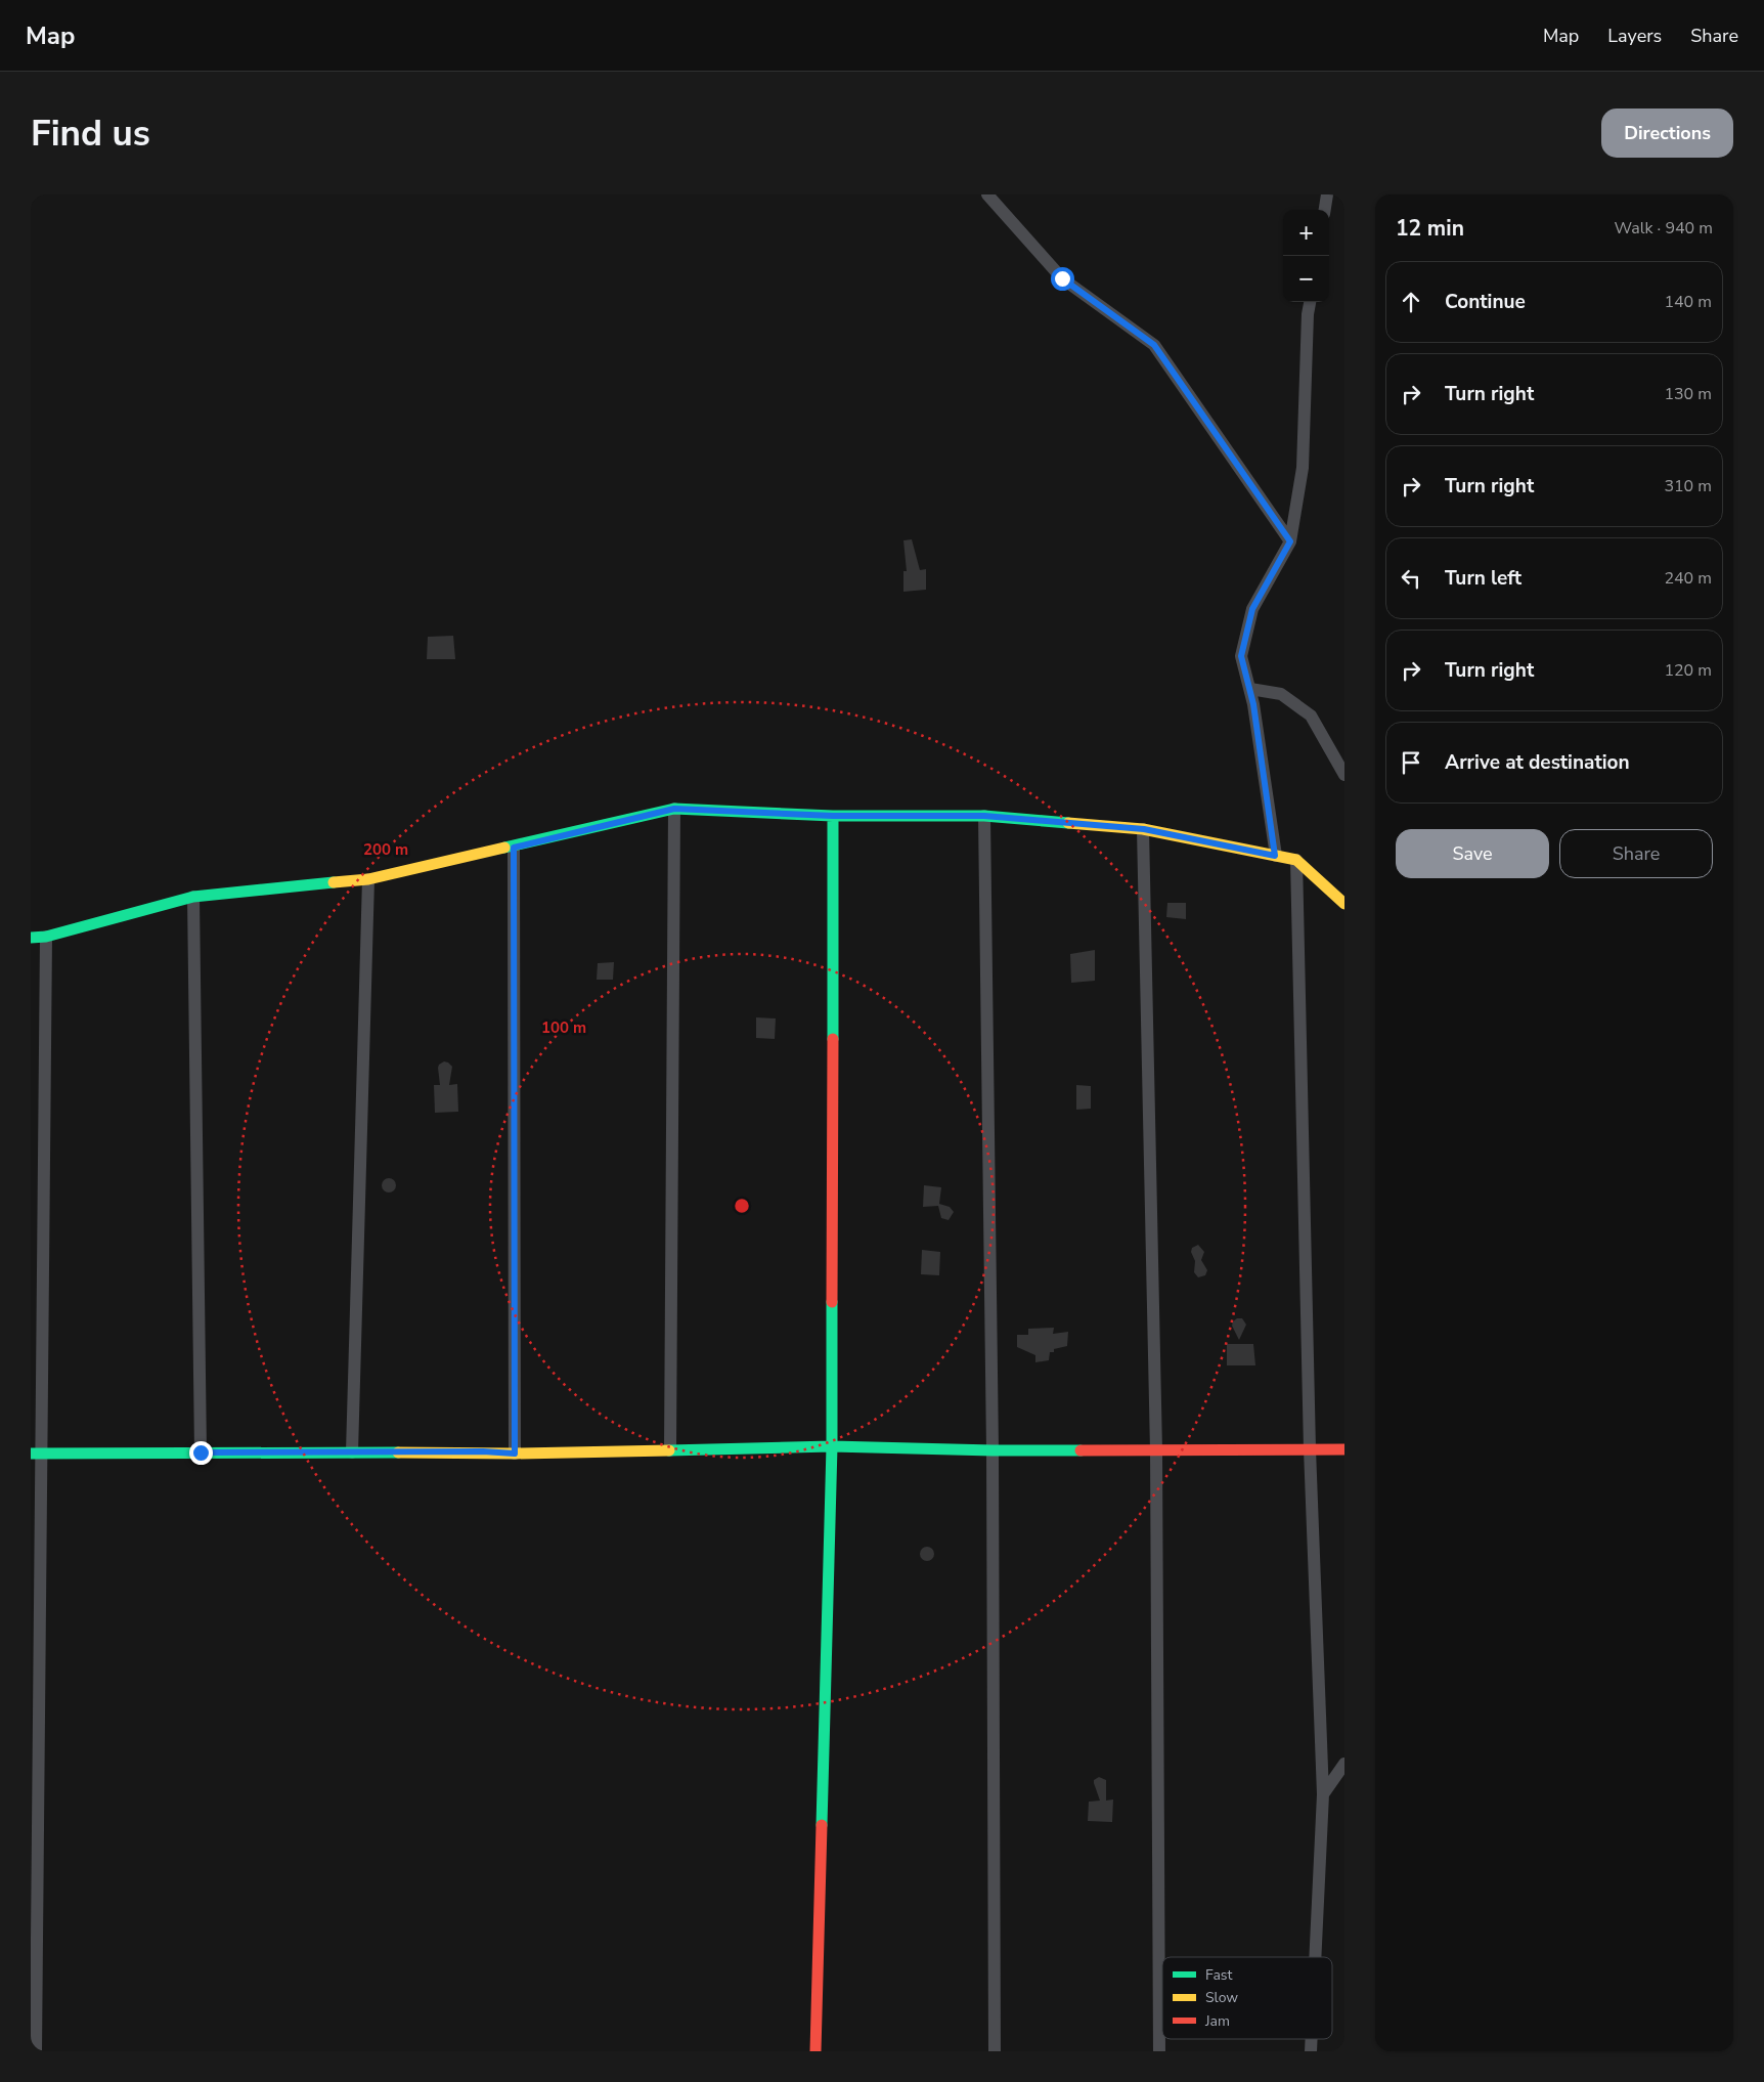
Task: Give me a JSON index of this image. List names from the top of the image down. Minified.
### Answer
{"legend":["Fast","Slow","Jam"],"page":{"header":"Map","nav":["Map","Layers","Share"],"buttons":["Directions",["Save","Share"]],"title":"Find us","heading":["12 min","Walk · 940 m"],"map_buttons":["+","−"],"list":[["Continue","140 m"],["Turn right","130 m"],["Turn right","310 m"],["Turn left","240 m"],["Turn right","120 m"],"Arrive at destination"]},"rings":["200 m","100 m"]}
